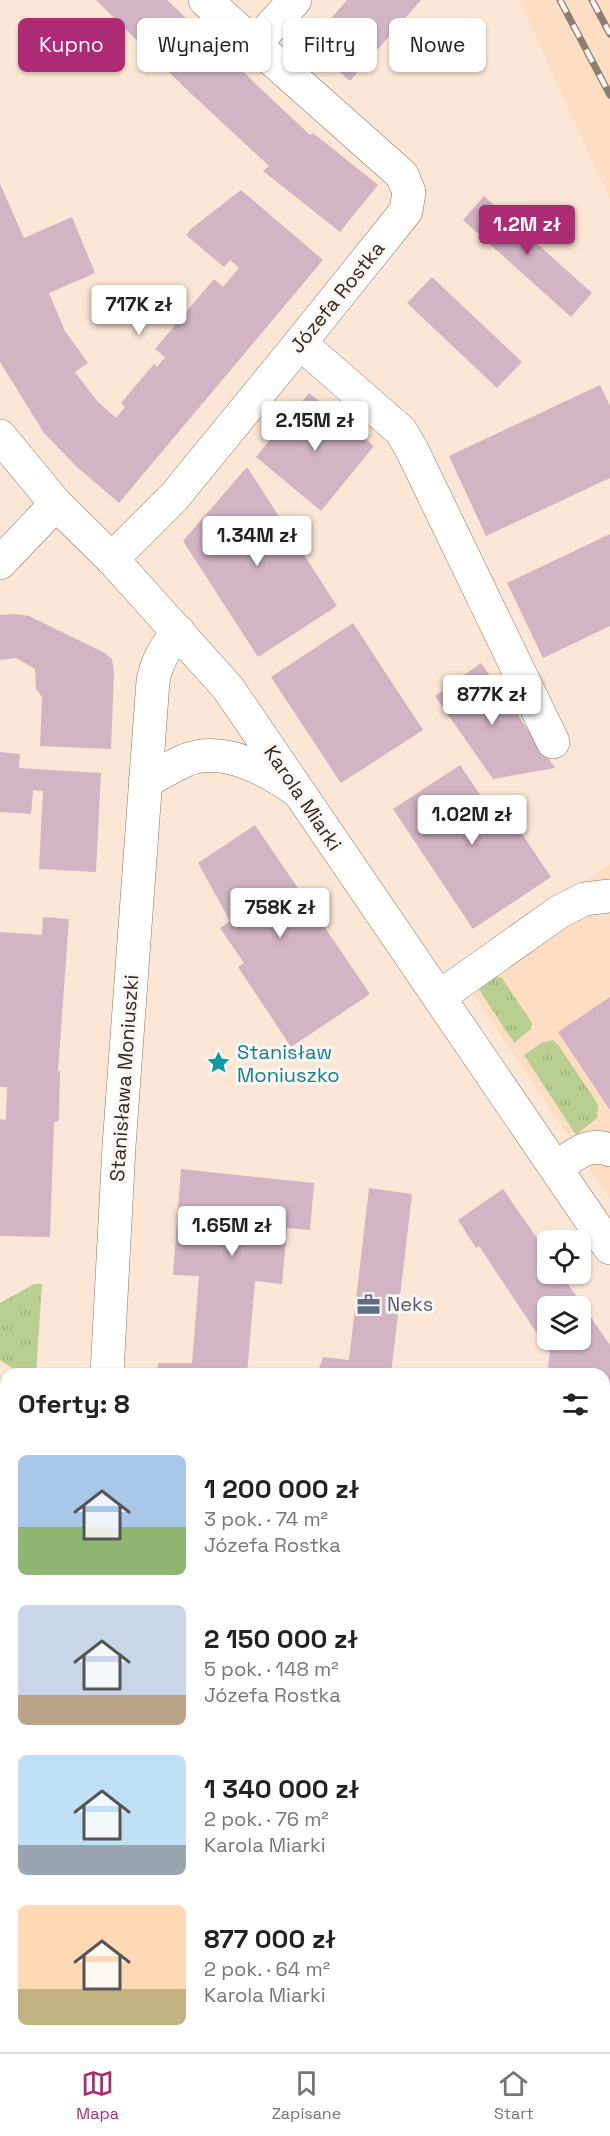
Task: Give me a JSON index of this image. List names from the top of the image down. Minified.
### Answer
{"streets":{"street":["Józefa Rostka","Karola Miarki","Stanisława Moniuszki"]},"crossings":[["Józefa Rostka","Karola Miarki"],["Karola Miarki","Stanisława Moniuszki"]],"places":{"place":["Stanisław Moniuszko"],"office":["Neks"]},"page":{"chip":["Kupno","Wynajem","Filtry","Nowe"],"price":["1.2M zł","717K zł","2.15M zł","1.34M zł","877K zł","1.02M zł","758K zł","1.65M zł"],"heading":"Oferty: 8","list":[{"name":"1 200 000 zł","note":"3 pok. · 74 m² · Józefa Rostka"},{"name":"2 150 000 zł","note":"5 pok. · 148 m² · Józefa Rostka"},{"name":"1 340 000 zł","note":"2 pok. · 76 m² · Karola Miarki"},{"name":"877 000 zł","note":"2 pok. · 64 m² · Karola Miarki"}],"tabs":["Mapa","Zapisane","Start"]}}
